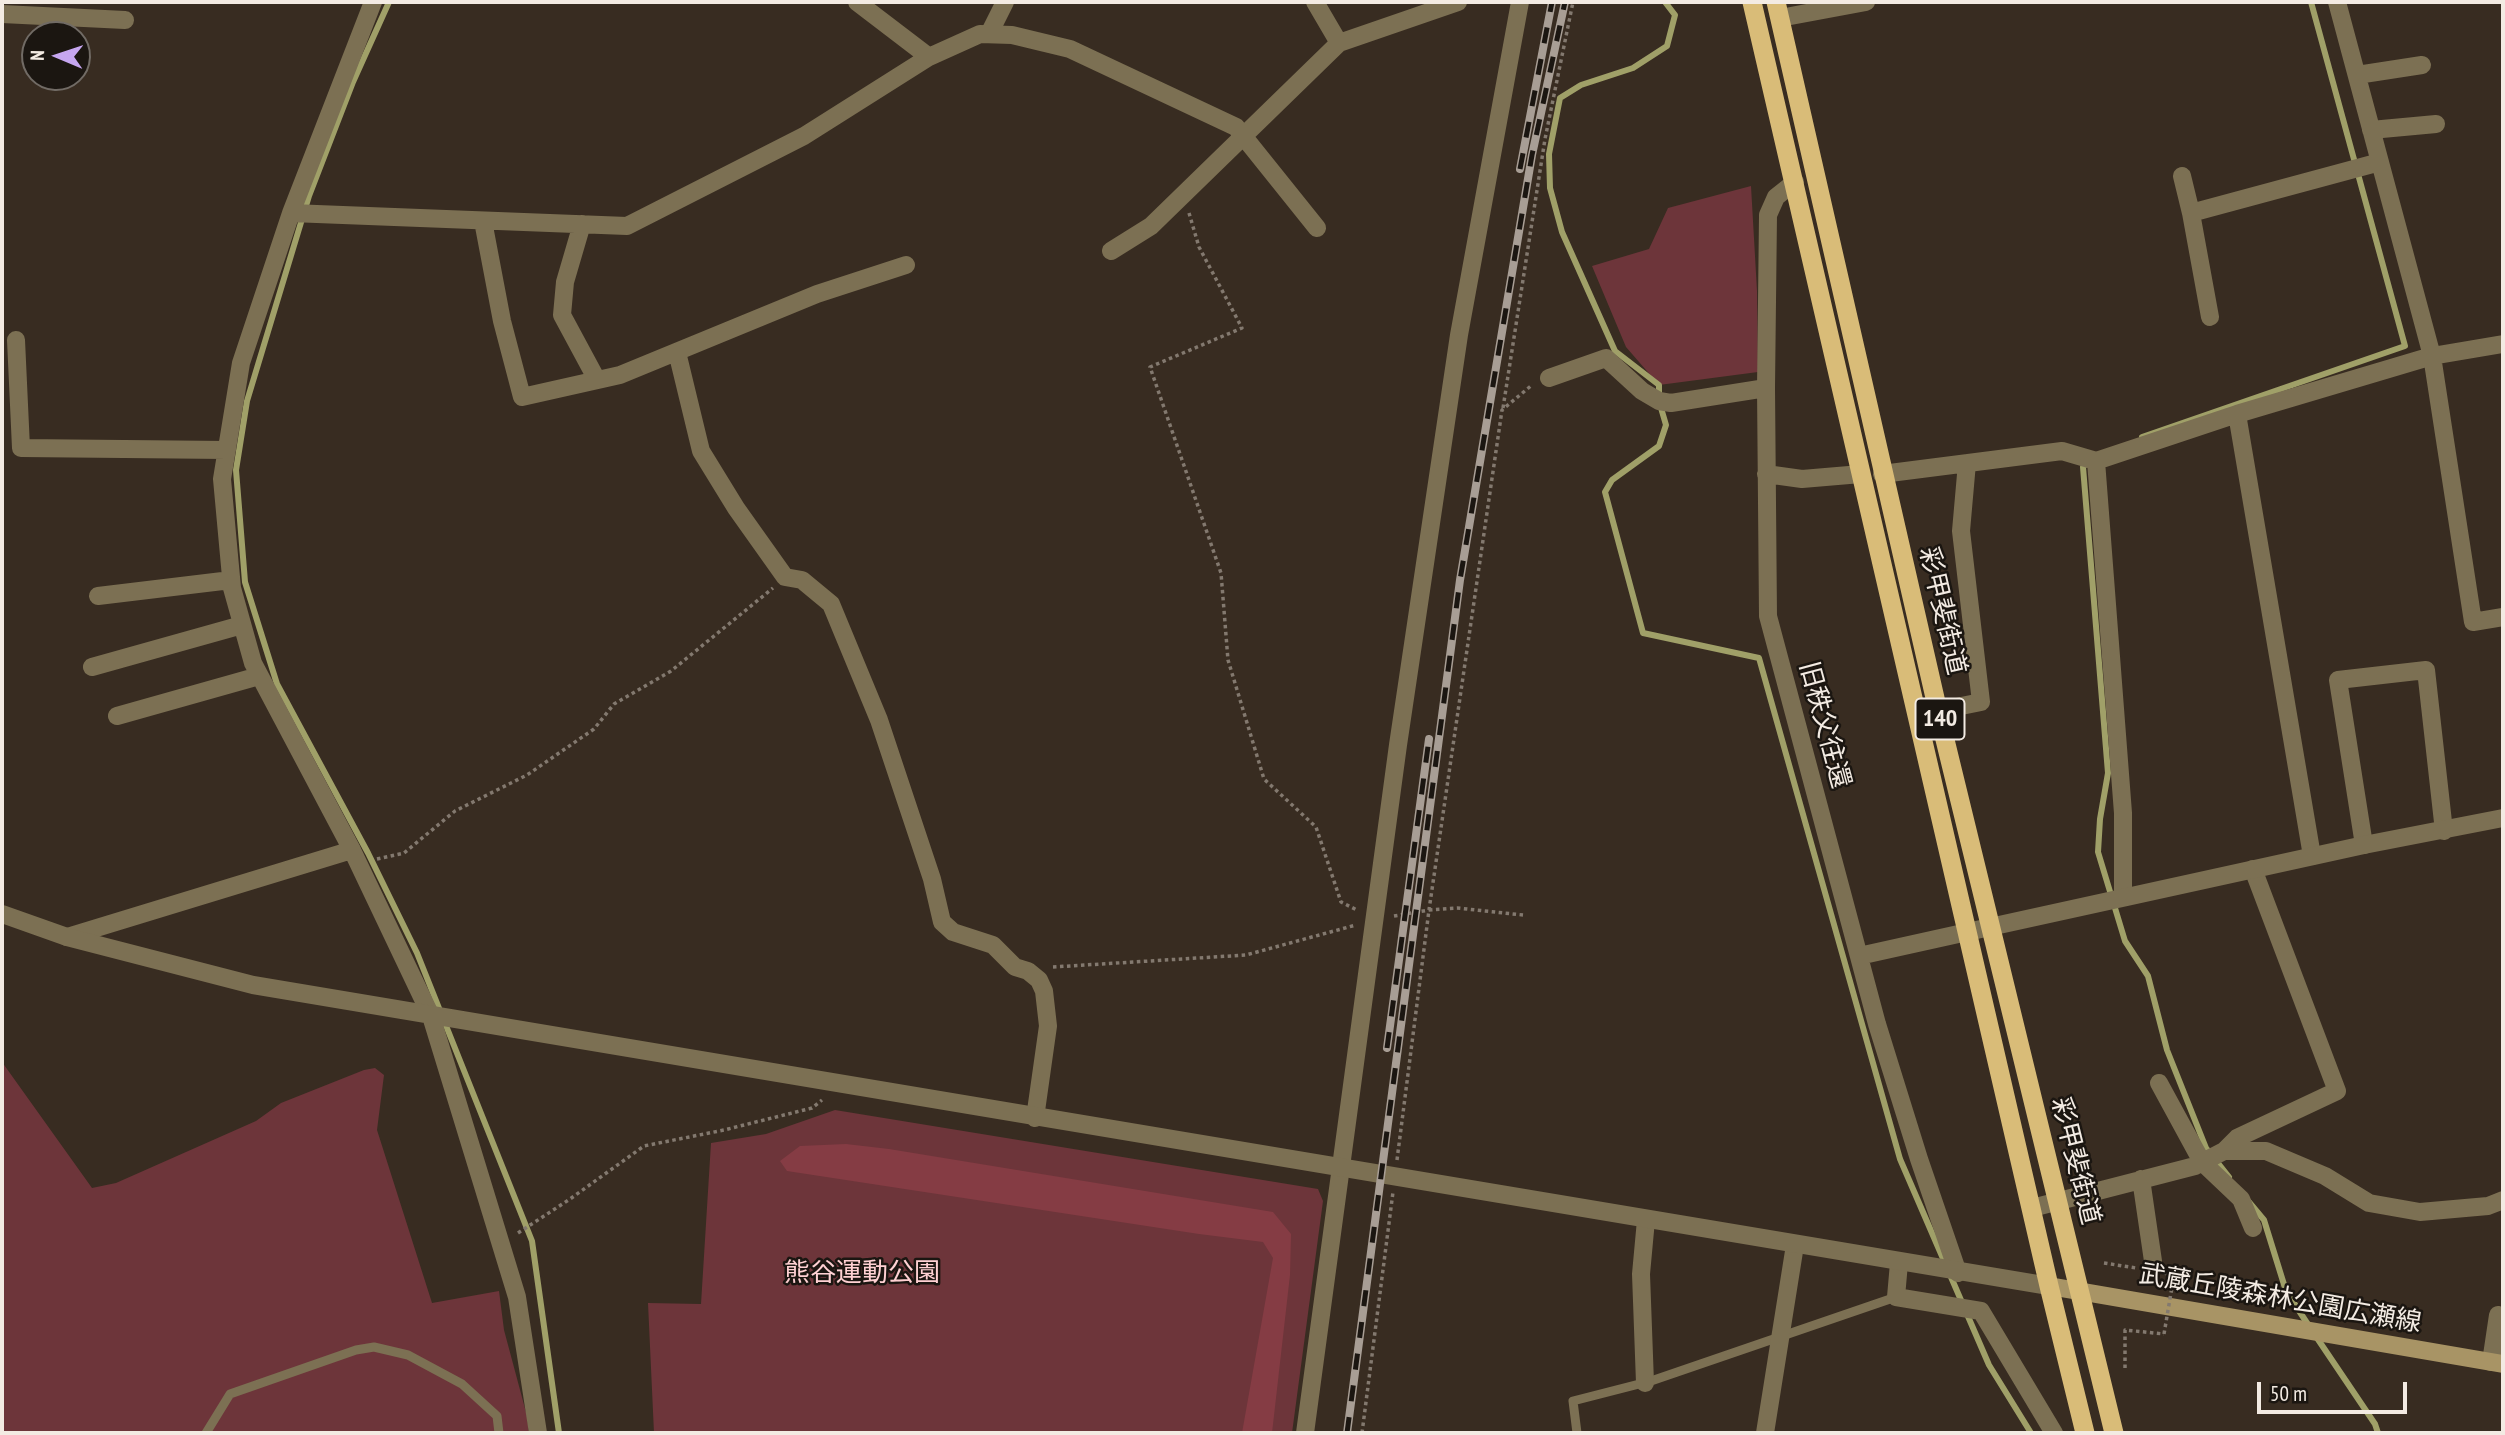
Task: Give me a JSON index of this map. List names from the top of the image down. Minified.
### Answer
{"streets":{"highway":["彩甲斐街道","140"],"main road":["武蔵丘陵森林公園広瀬線"],"street":["旧秩父往還"]},"crossings":[["彩甲斐街道","旧秩父往還"],["彩甲斐街道","武蔵丘陵森林公園広瀬線"]],"parks":["熊谷運動公園"],"scale_bar":"50 m","north":"left"}
